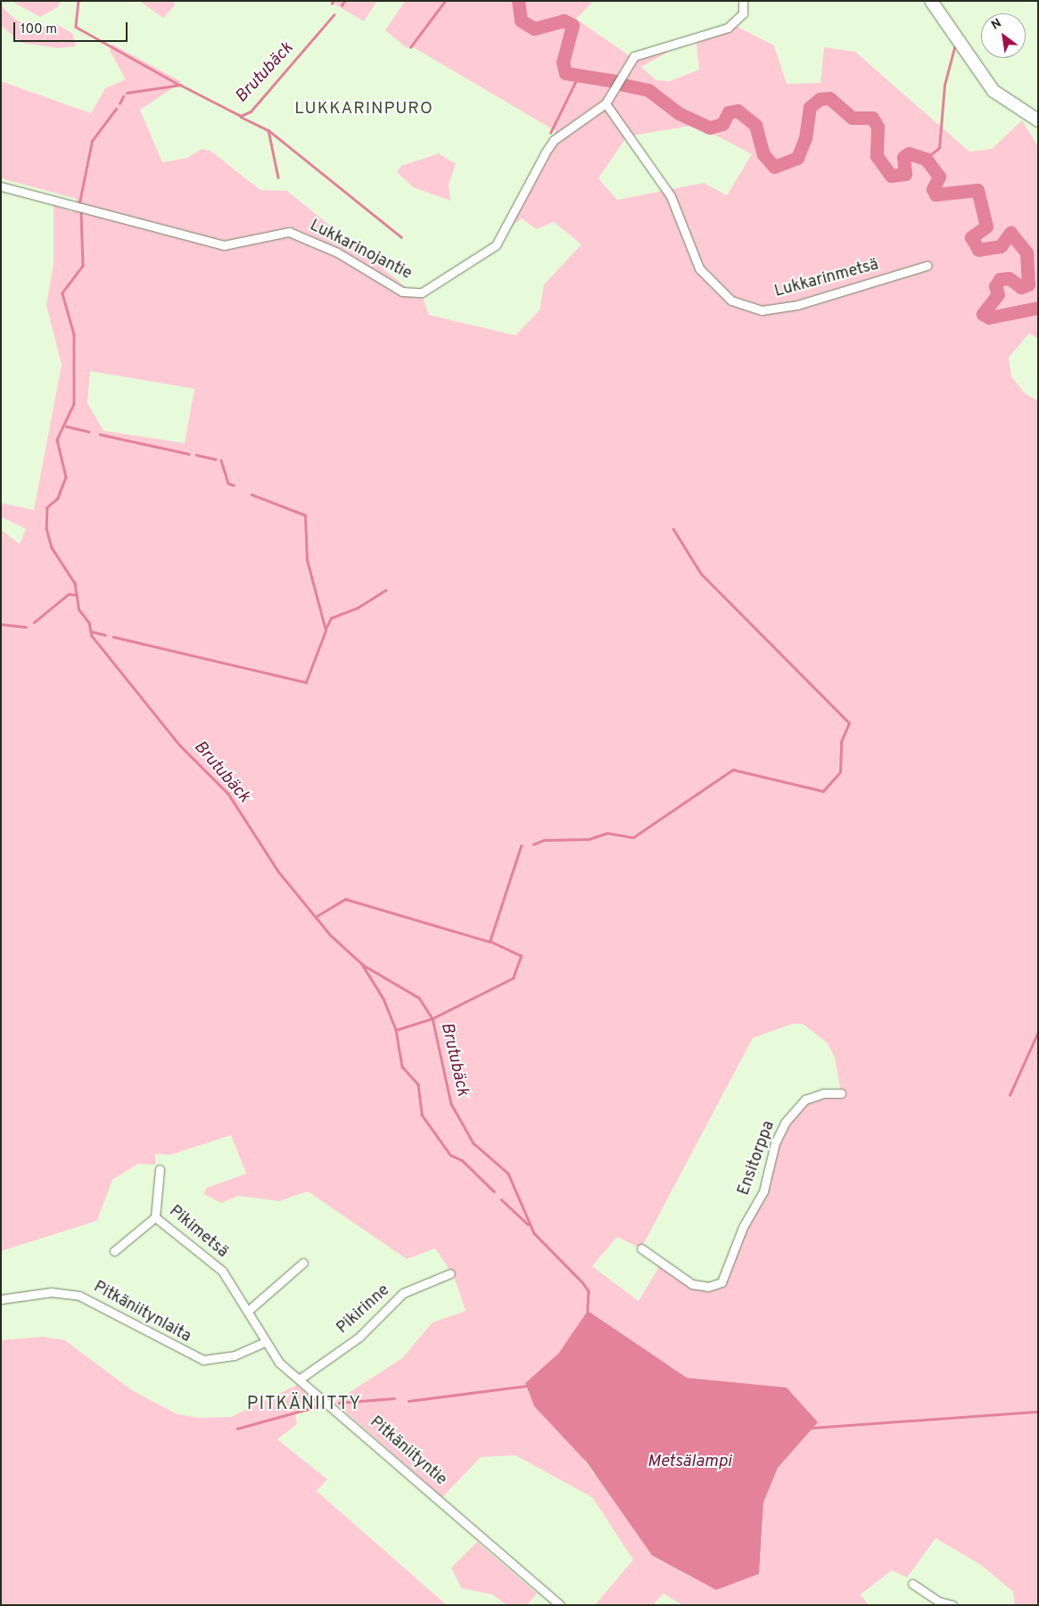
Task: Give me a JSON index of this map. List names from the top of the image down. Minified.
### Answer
{"streets":{"street":["Lukkarinojantie","Lukkarinmetsä","Ensitorppa","Pikimetsä","Pikirinne","Pitkäniitynlaita","Pitkäniityntie"]},"crossings":[["Lukkarinojantie","Lukkarinmetsä"],["Pikimetsä","Pitkäniityntie"],["Pikirinne","Pitkäniityntie"],["Pitkäniitynlaita","Pitkäniityntie"]],"districts":["LUKKARINPURO","PITKÄNIITTY"],"water":["Brutubäck","Metsälampi"],"scale_bar":"100 m","north":"top left"}
